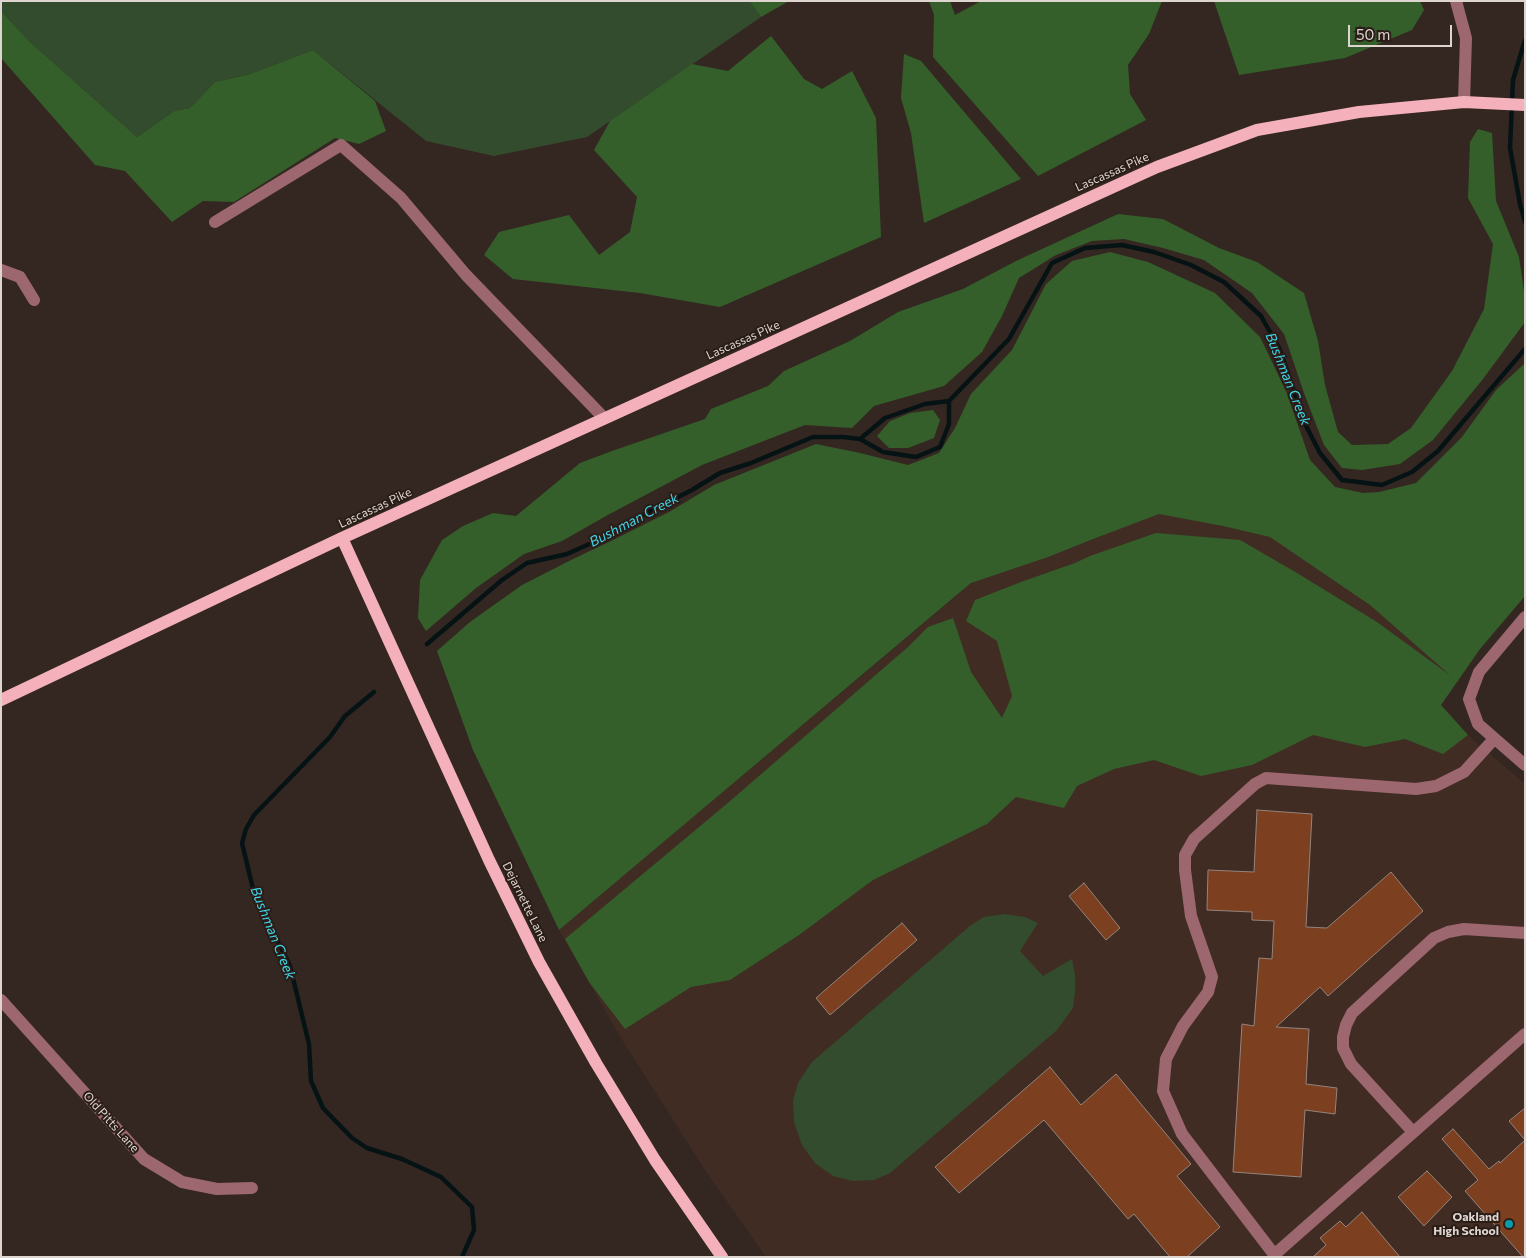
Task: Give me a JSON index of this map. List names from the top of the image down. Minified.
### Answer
{"streets":{"main road":["Lascassas Pike","Dejarnette Lane"],"street":["Old Pitts Lane"]},"crossings":[["Lascassas Pike","Dejarnette Lane"]],"water":["Bushman Creek"],"places":["Oakland High School"],"scale_bar":"50 m"}
